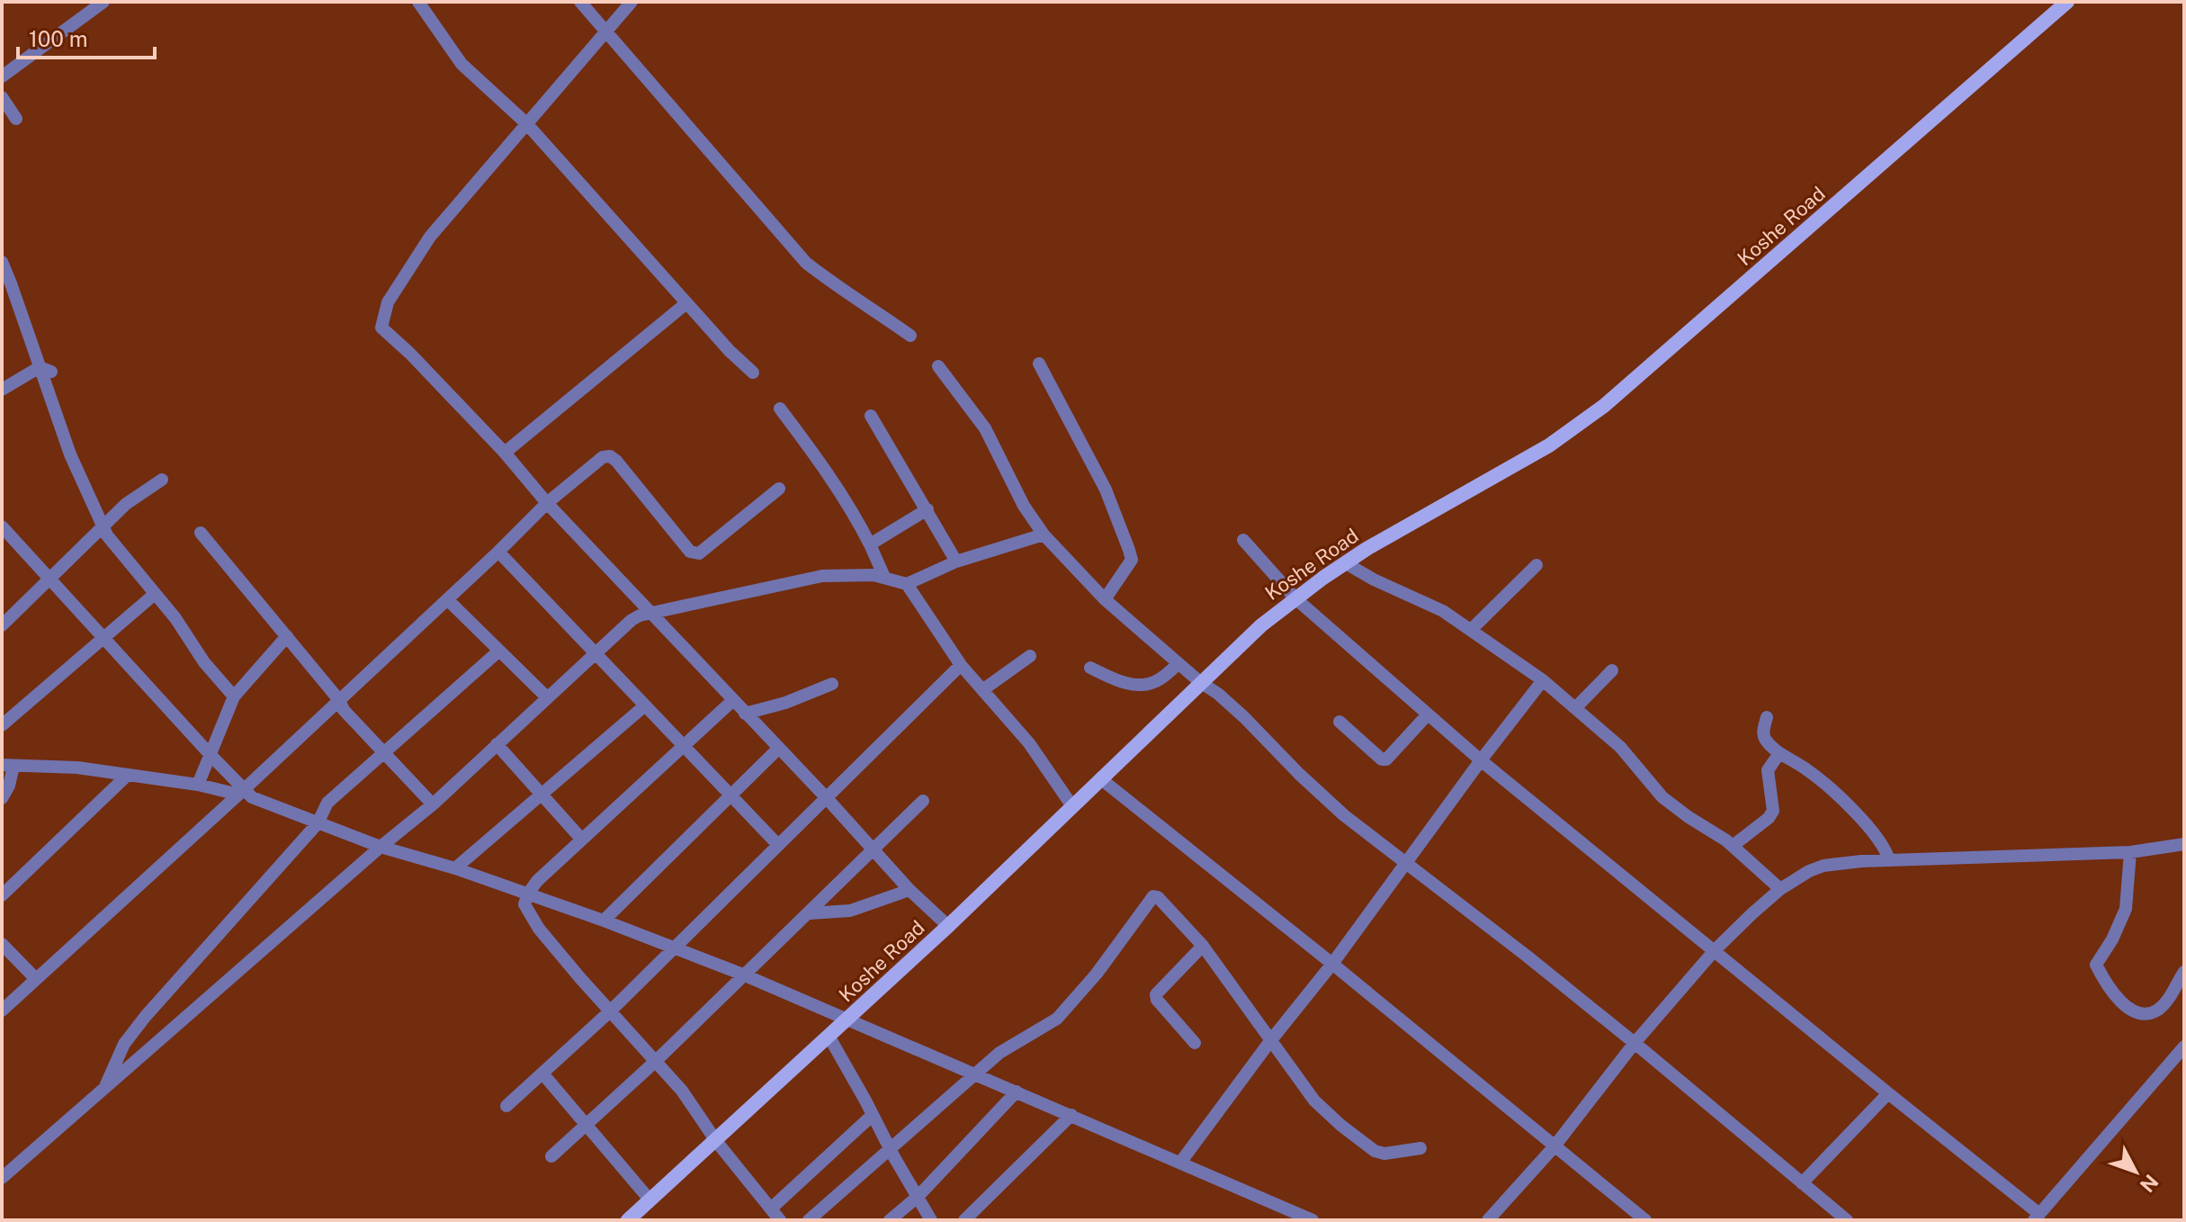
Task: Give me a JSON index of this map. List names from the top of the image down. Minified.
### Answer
{"streets":{"main road":["Koshe Road"]},"scale_bar":"100 m","north":"bottom right"}
